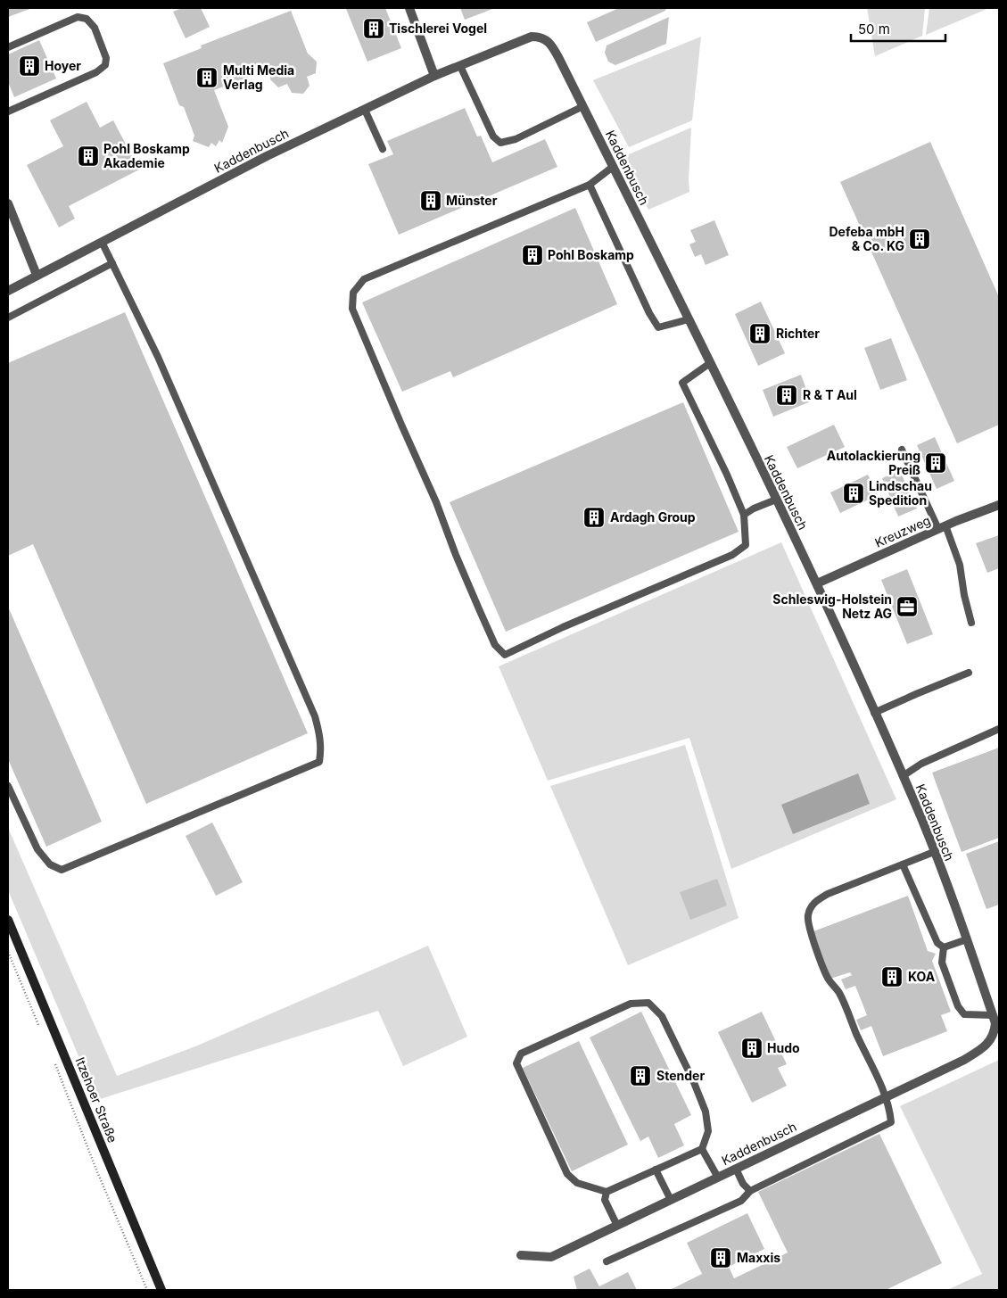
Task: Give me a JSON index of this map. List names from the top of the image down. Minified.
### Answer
{"streets":{"main road":["Itzehoer Straße"],"street":["Kaddenbusch","Kreuzweg"]},"crossings":[["Kaddenbusch","Kreuzweg"]],"places":{"building":["Tischlerei Vogel","Hoyer","Multi Media Verlag","Pohl Boskamp Akademie","Münster","Defeba mbH & Co. KG","Pohl Boskamp","Richter","R & T Aul","Autolackierung Preiß","Lindschau Spedition","Ardagh Group","KOA","Hudo","Stender","Maxxis"],"office":["Schleswig-Holstein Netz AG"]},"scale_bar":"50 m"}
